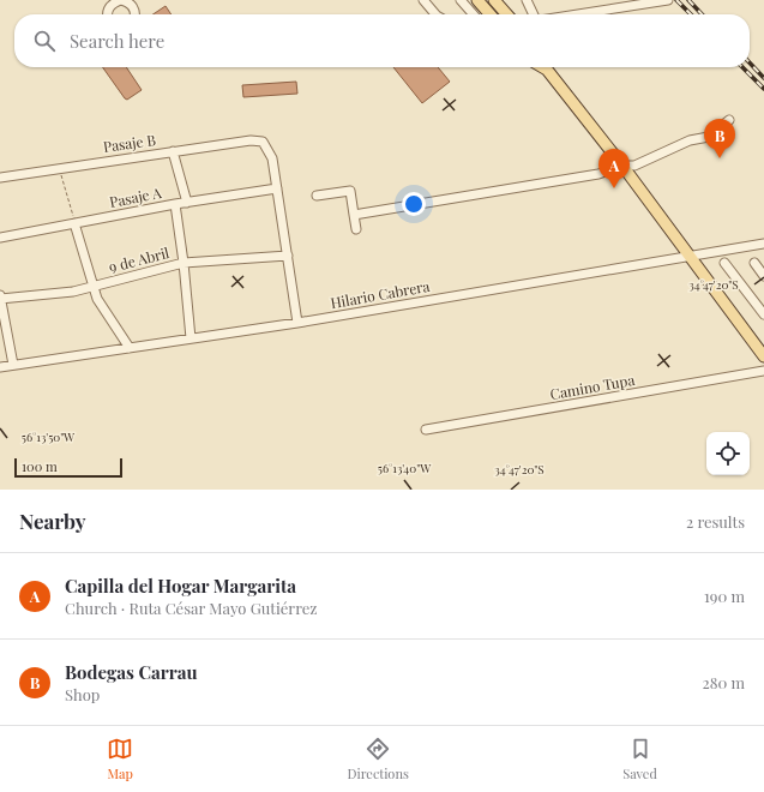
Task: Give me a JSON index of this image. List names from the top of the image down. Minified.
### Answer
{"streets":{"street":["Pasaje B","Pasaje A","9 de Abril","Hilario Cabrera","Camino Tupa"]},"crossings":[["Pasaje B","Pasaje A"]],"scale_bar":"100 m","page":{"search":"Search here","pins":["B","A"],"scale":"100 m","heading":["Nearby","2 results"],"list":[{"mark":"A","name":"Capilla del Hogar Margarita","note":"Church · Ruta César Mayo Gutiérrez","value":"190 m"},{"mark":"B","name":"Bodegas Carrau","note":"Shop","value":"280 m"}],"nav":["Map","Directions","Saved"]},"coordinates":["34°47'20\"S","56°13'50\"W","56°13'40\"W"]}
